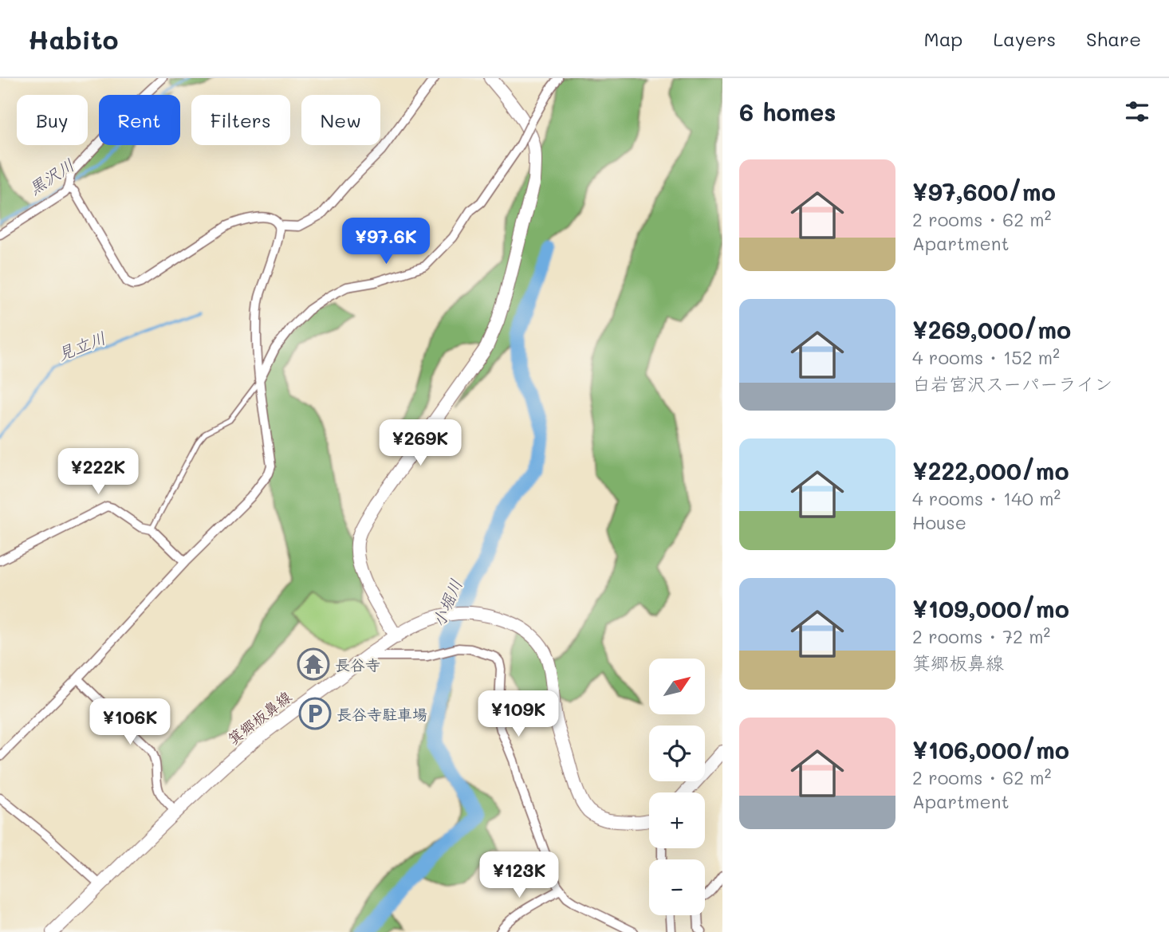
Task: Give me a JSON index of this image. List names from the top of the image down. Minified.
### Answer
{"streets":{"main road":["箕郷板鼻線"]},"water":["黒沢川","見立川","小堀川"],"places":{"temple":["長谷寺"],"parking":["長谷寺駐車場"]},"north":"top right","page":{"header":"Habito","nav":["Map","Layers","Share"],"heading":"6 homes","chip":["Buy","Rent","Filters","New"],"list":[{"name":"¥97,600/mo","note":"2 rooms · 62 m² · Apartment"},{"name":"¥269,000/mo","note":"4 rooms · 152 m² · 白岩宮沢スーパーライン"},{"name":"¥222,000/mo","note":"4 rooms · 140 m² · House"},{"name":"¥109,000/mo","note":"2 rooms · 72 m² · 箕郷板鼻線"},{"name":"¥106,000/mo","note":"2 rooms · 62 m² · Apartment"}],"price":["¥97.6K","¥269K","¥222K","¥109K","¥106K","¥123K"],"map_buttons":["+","−"]}}
